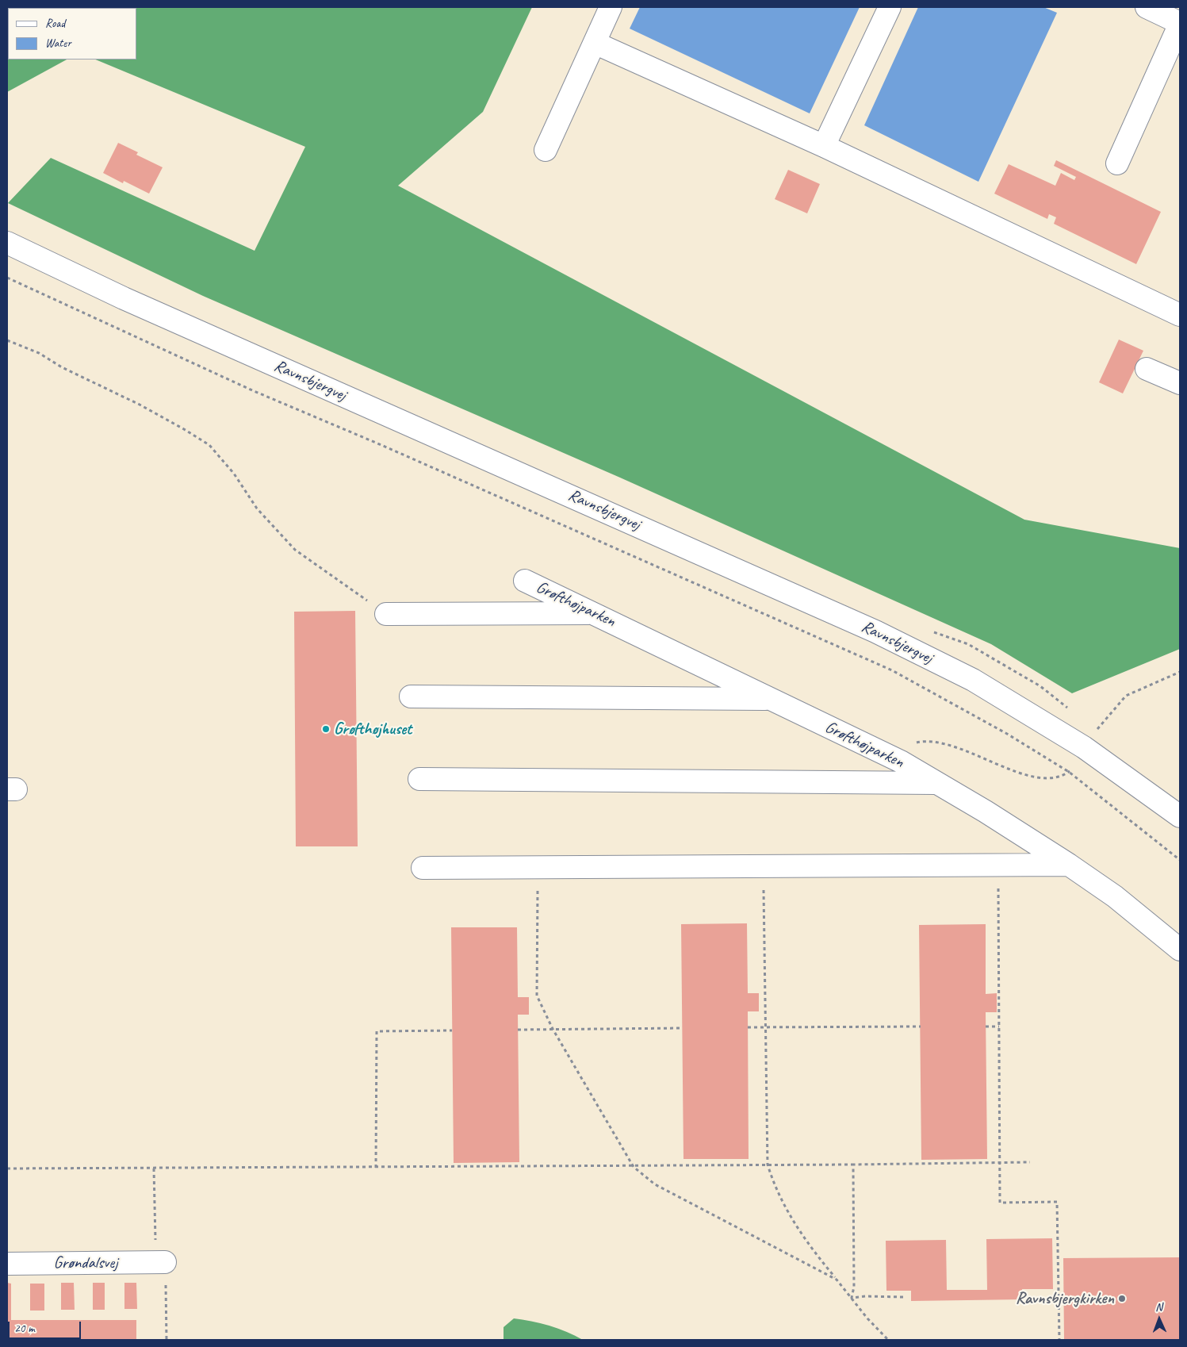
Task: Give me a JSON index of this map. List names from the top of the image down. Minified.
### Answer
{"streets":{"street":["Ravnsbjergvej","Grøfthøjparken","Grøndalsvej"]},"places":["Grøfthøjhuset","Ravnsbjergkirken"],"legend":["Road","Water"],"scale_bar":"20 m","north":"top"}
